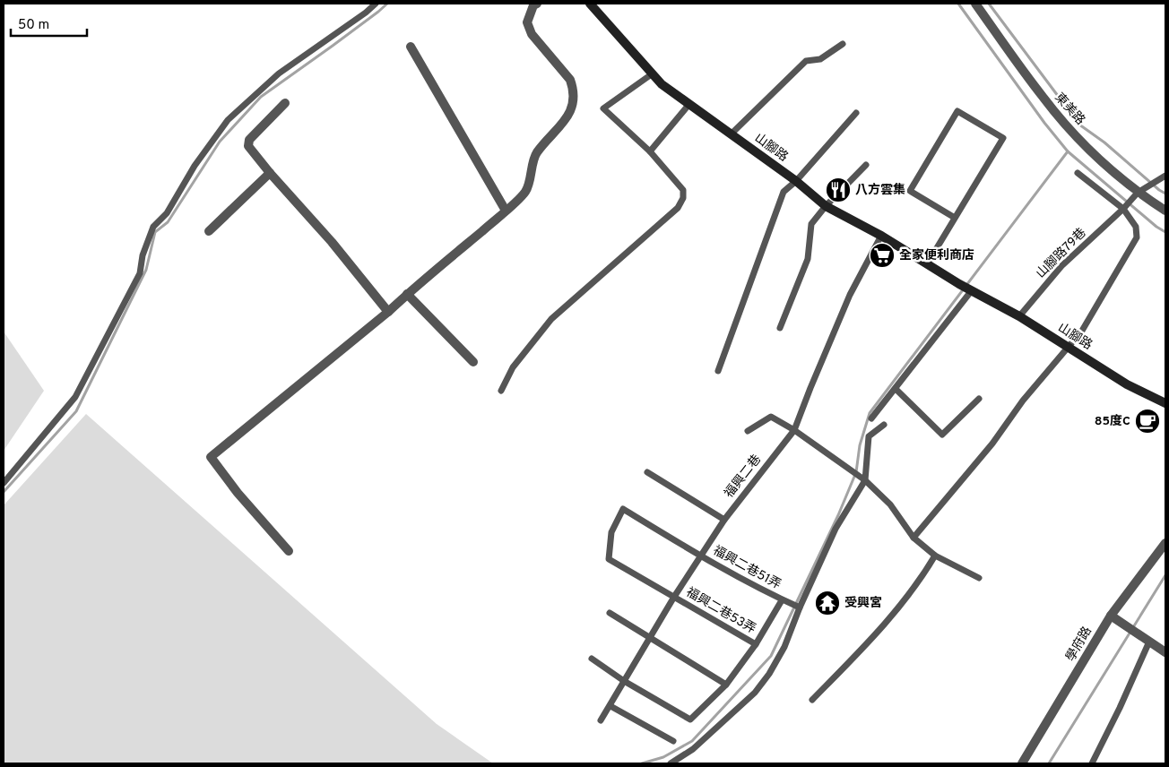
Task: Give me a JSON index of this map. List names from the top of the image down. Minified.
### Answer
{"streets":{"main road":["山腳路"],"street":["東美路","學府路"],"lane":["山腳路79巷","福興二巷","福興二巷51弄","福興二巷53弄"]},"crossings":[["東美路","山腳路79巷"],["山腳路","山腳路79巷"],["山腳路","福興二巷"],["福興二巷","福興二巷51弄"],["福興二巷","福興二巷53弄"],["福興二巷51弄","福興二巷53弄"]],"places":{"restaurant":["八方雲集"],"supermarket":["全家便利商店"],"cafe":["85度C"],"temple":["受興宮"]},"scale_bar":"50 m"}
